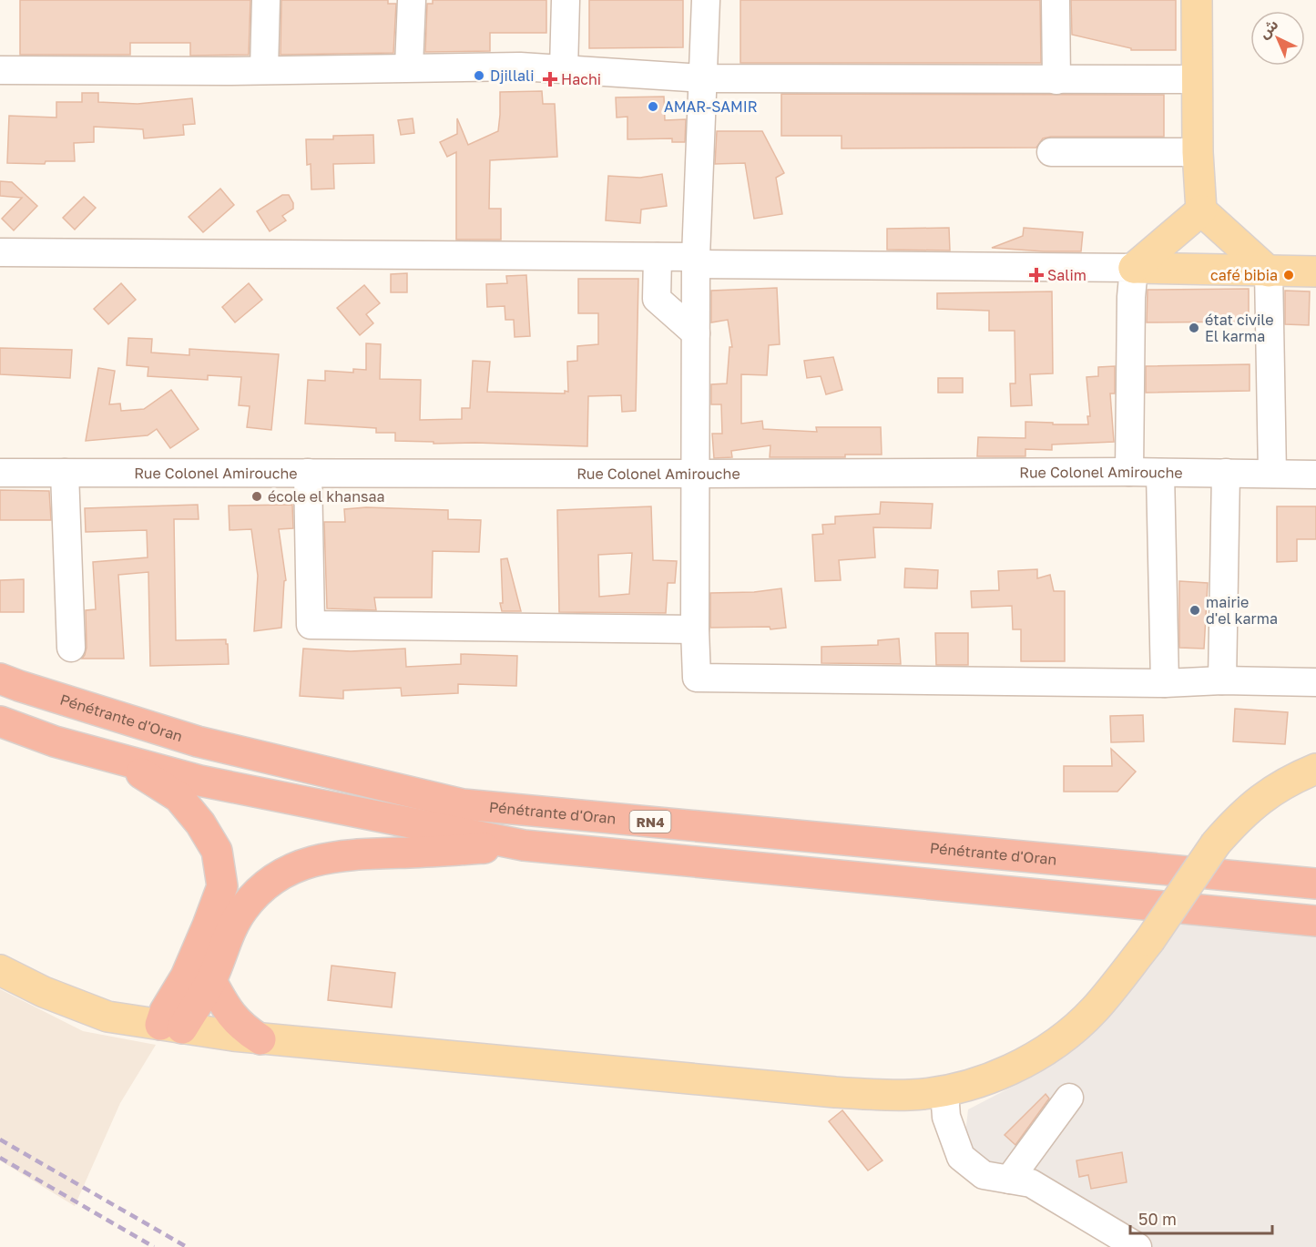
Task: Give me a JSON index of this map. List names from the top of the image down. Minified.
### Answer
{"streets":{"highway":["Pénétrante d'Oran","RN4"],"street":["Rue Colonel Amirouche"]},"places":{"other":["Djillali","AMAR-SAMIR","café bibia","état civile El karma","école el khansaa","mairie d'el karma"],"health":["Hachi","Salim"]},"scale_bar":"50 m","north":"top left"}
